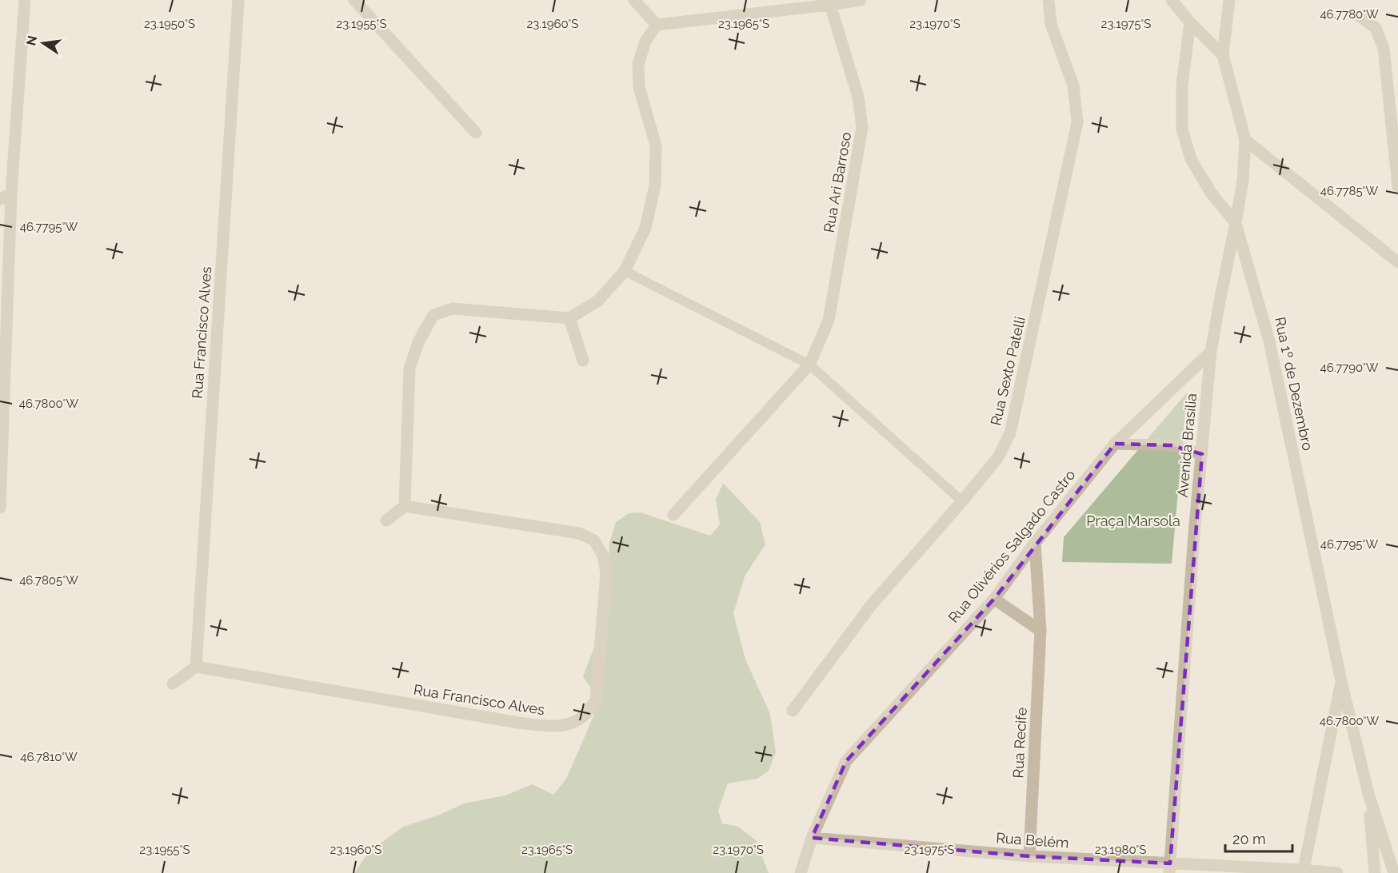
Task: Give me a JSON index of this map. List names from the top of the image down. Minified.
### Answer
{"streets":{"street":["Rua Ari Barroso","Rua Francisco Alves","Rua Sexto Patelli","Rua 1º de Dezembro","Avenida Brasília","Rua Olivérios Salgado Castro","Rua Recife","Rua Belém"]},"crossings":[["Rua 1º de Dezembro","Avenida Brasília"],["Avenida Brasília","Rua Olivérios Salgado Castro"],["Avenida Brasília","Rua Belém"],["Rua Olivérios Salgado Castro","Rua Recife"],["Rua Olivérios Salgado Castro","Rua Belém"],["Rua Recife","Rua Belém"]],"parks":["Praça Marsola"],"scale_bar":"20 m","north":"left","coordinates":["46.7780°W","23.1950°S","23.1955°S","23.1960°S","23.1965°S","23.1970°S","23.1975°S","46.7785°W","46.7795°W","46.7790°W","46.7800°W","46.7805°W","46.7810°W","23.1980°S"]}
